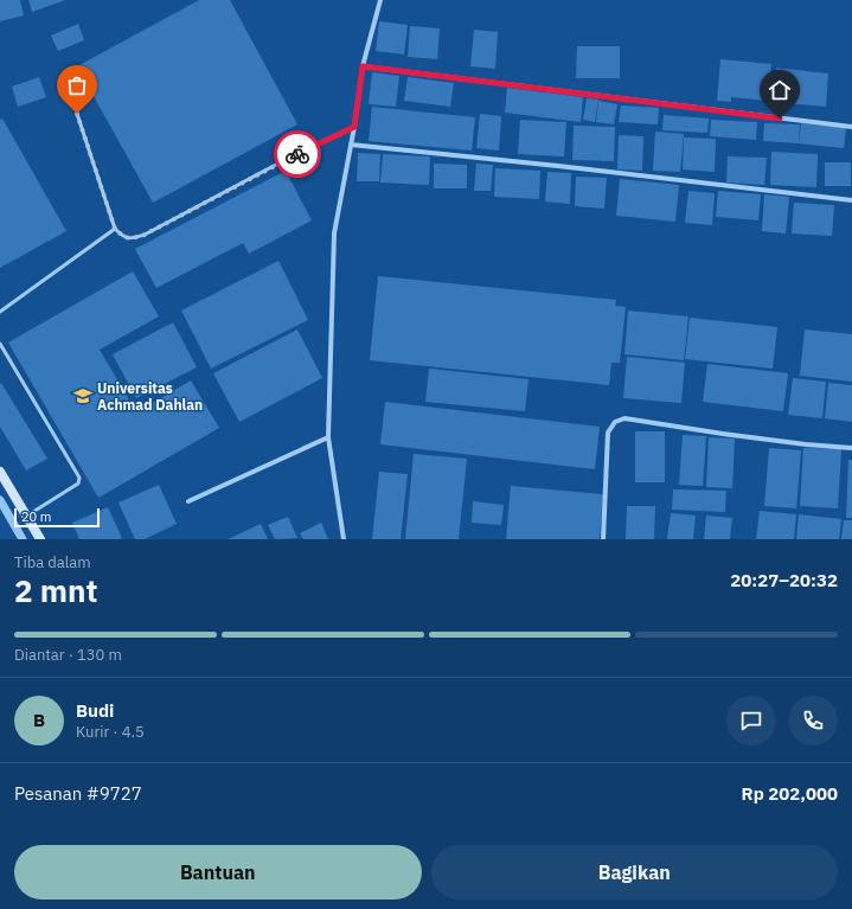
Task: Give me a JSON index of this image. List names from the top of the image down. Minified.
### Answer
{"places":{"school or university":["Universitas Achmad Dahlan"]},"scale_bar":"20 m","page":{"scale":"20 m","heading":["2 mnt","Tiba dalam","20:27–20:32"],"panel":["Budi","Kurir · 4.5","Pesanan #9727","Rp 202,000"],"bar":"Diantar · 130 m","round":"B","buttons":["Bantuan","Bagikan"]}}
